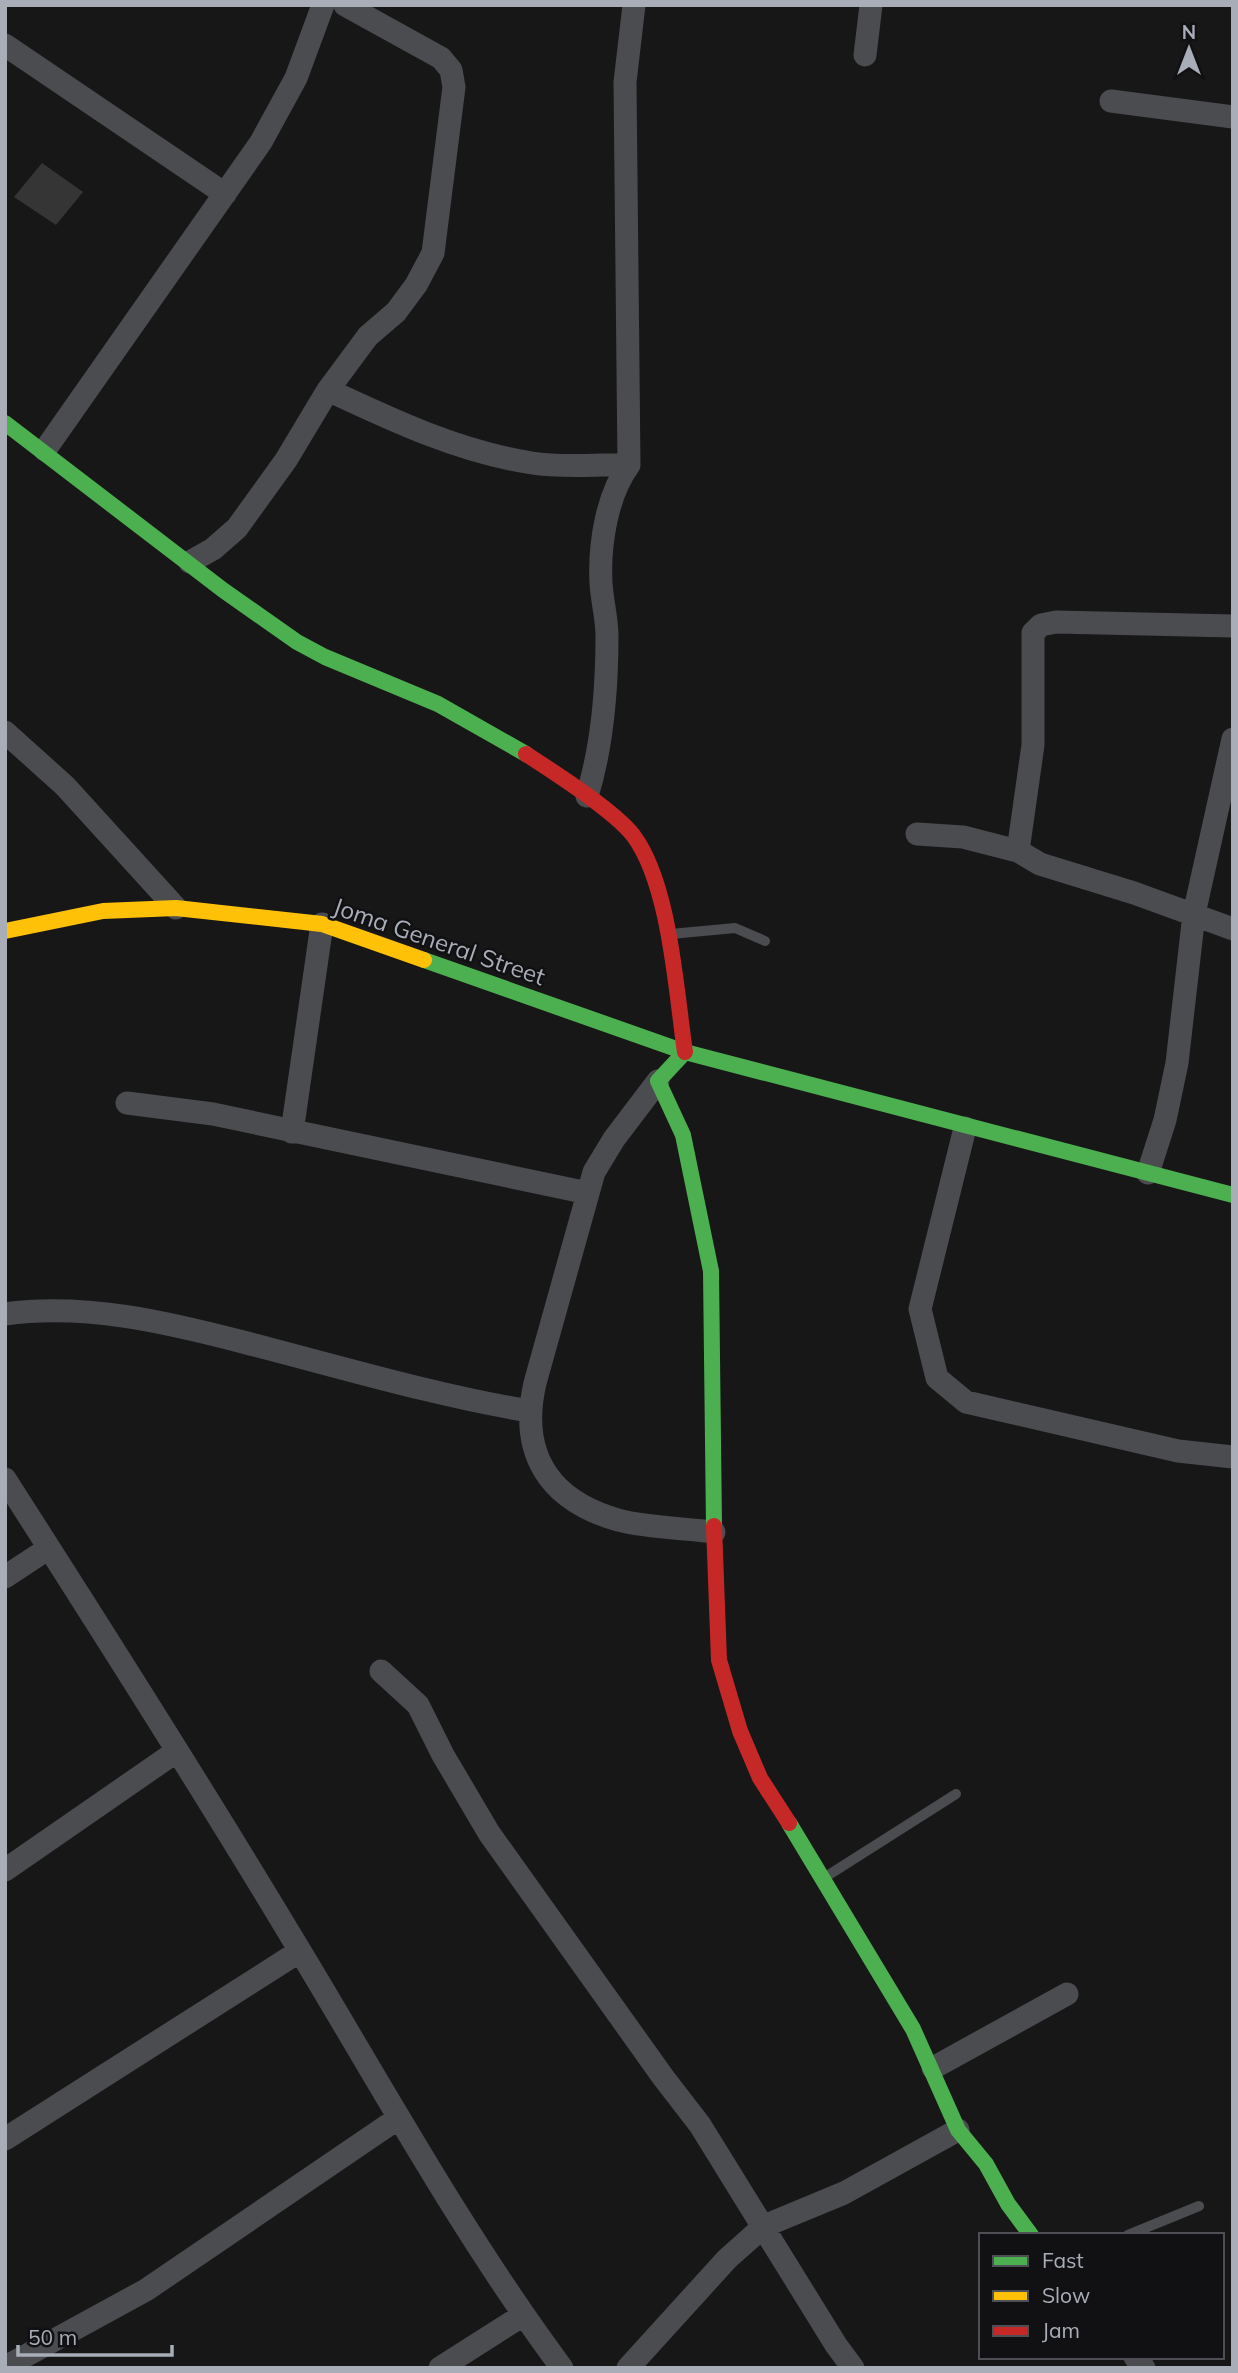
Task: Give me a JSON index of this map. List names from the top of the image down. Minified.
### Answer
{"streets":{"street":["Joma General Street"]},"legend":["Fast","Slow","Jam"],"scale_bar":"50 m","north":"top"}
